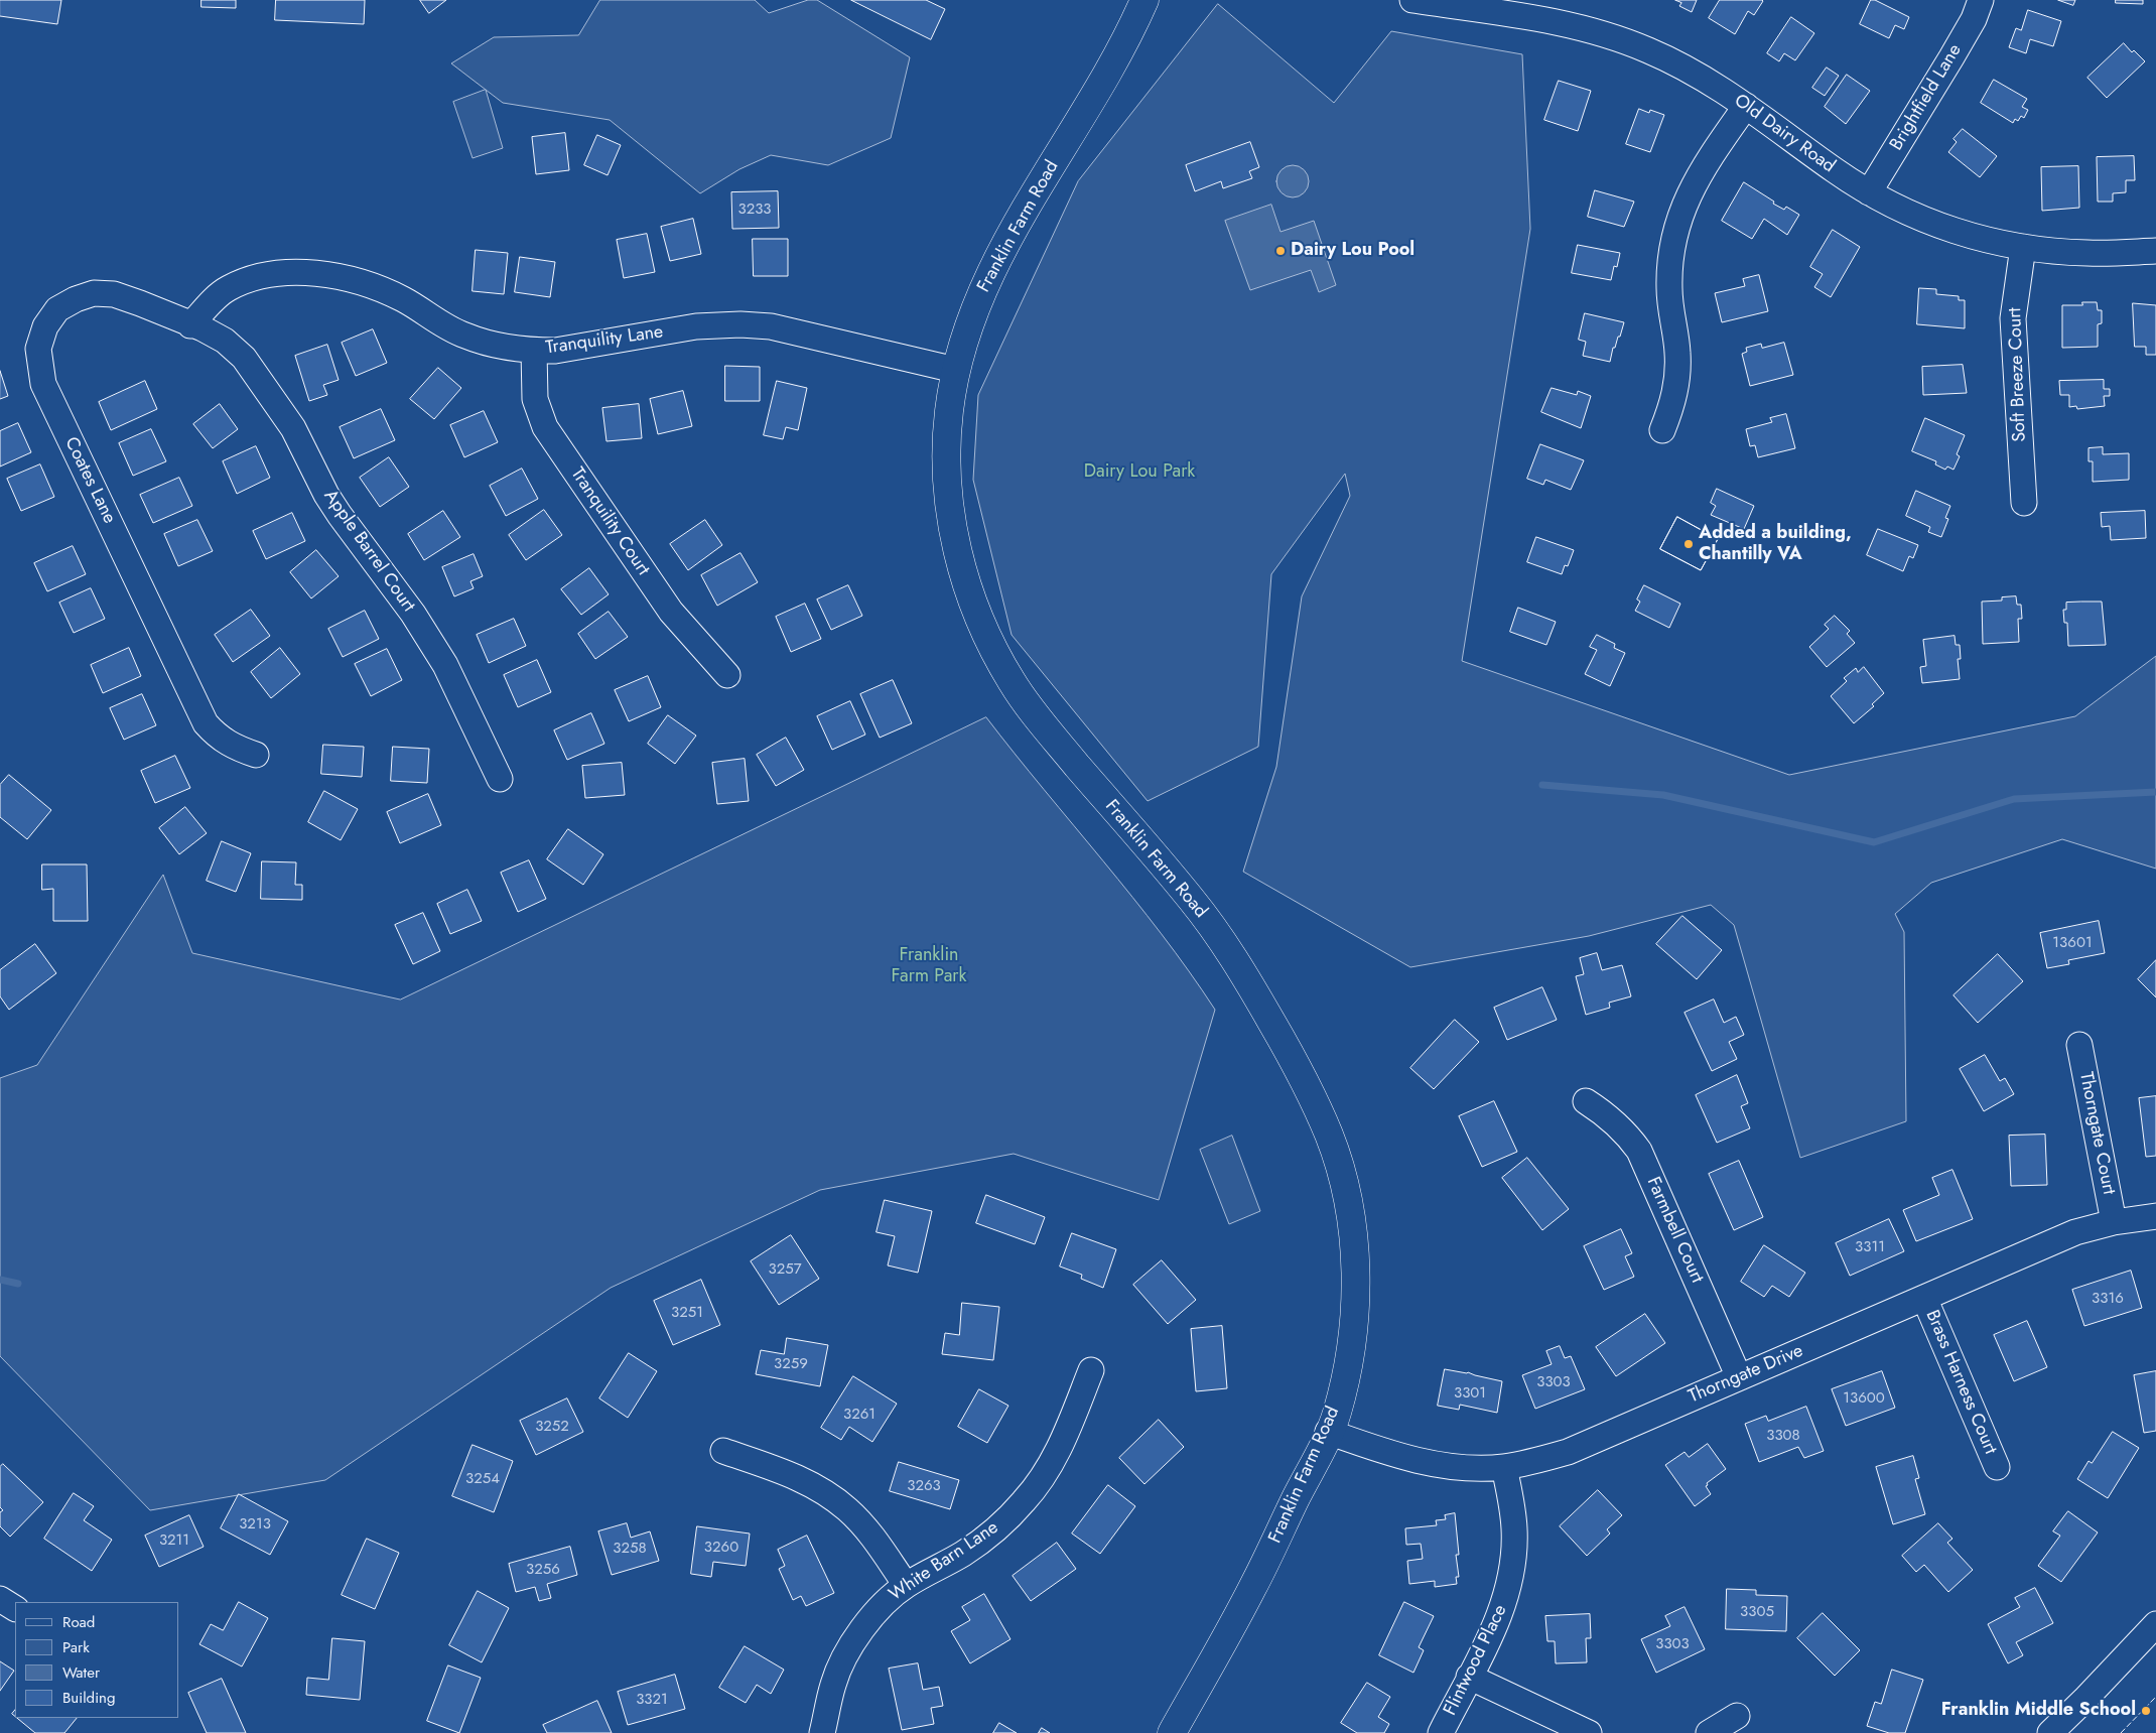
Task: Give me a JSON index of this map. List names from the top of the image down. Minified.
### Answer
{"streets":{"main road":["Franklin Farm Road"],"street":["Brightfield Lane","Old Dairy Road","Tranquility Lane","Soft Breeze Court","Coates Lane","Tranquility Court","Apple Barrel Court","Thorngate Court","Farmbell Court","Thorngate Drive","Brass Harness Court","White Barn Lane","Flintwood Place"]},"crossings":[["Brightfield Lane","Old Dairy Road"],["Old Dairy Road","Soft Breeze Court"],["Franklin Farm Road","Tranquility Lane"],["Franklin Farm Road","Thorngate Drive"],["Tranquility Lane","Coates Lane"],["Tranquility Lane","Tranquility Court"],["Tranquility Lane","Apple Barrel Court"],["Coates Lane","Apple Barrel Court"],["Thorngate Court","Thorngate Drive"],["Farmbell Court","Thorngate Drive"],["Thorngate Drive","Brass Harness Court"],["Thorngate Drive","Flintwood Place"]],"parks":["Dairy Lou Park","Franklin Farm Park"],"places":["Dairy Lou Pool","Added a building, Chantilly VA","Franklin Middle School"],"house_numbers":["3233","13601","3311","3257","3316","3251","3259","3303","3301","13600","3261","3252","3308","3254","3263","3213","3211","3260","3258","3256","3305","3303","3321"],"legend":["Road","Park","Water","Building"]}
